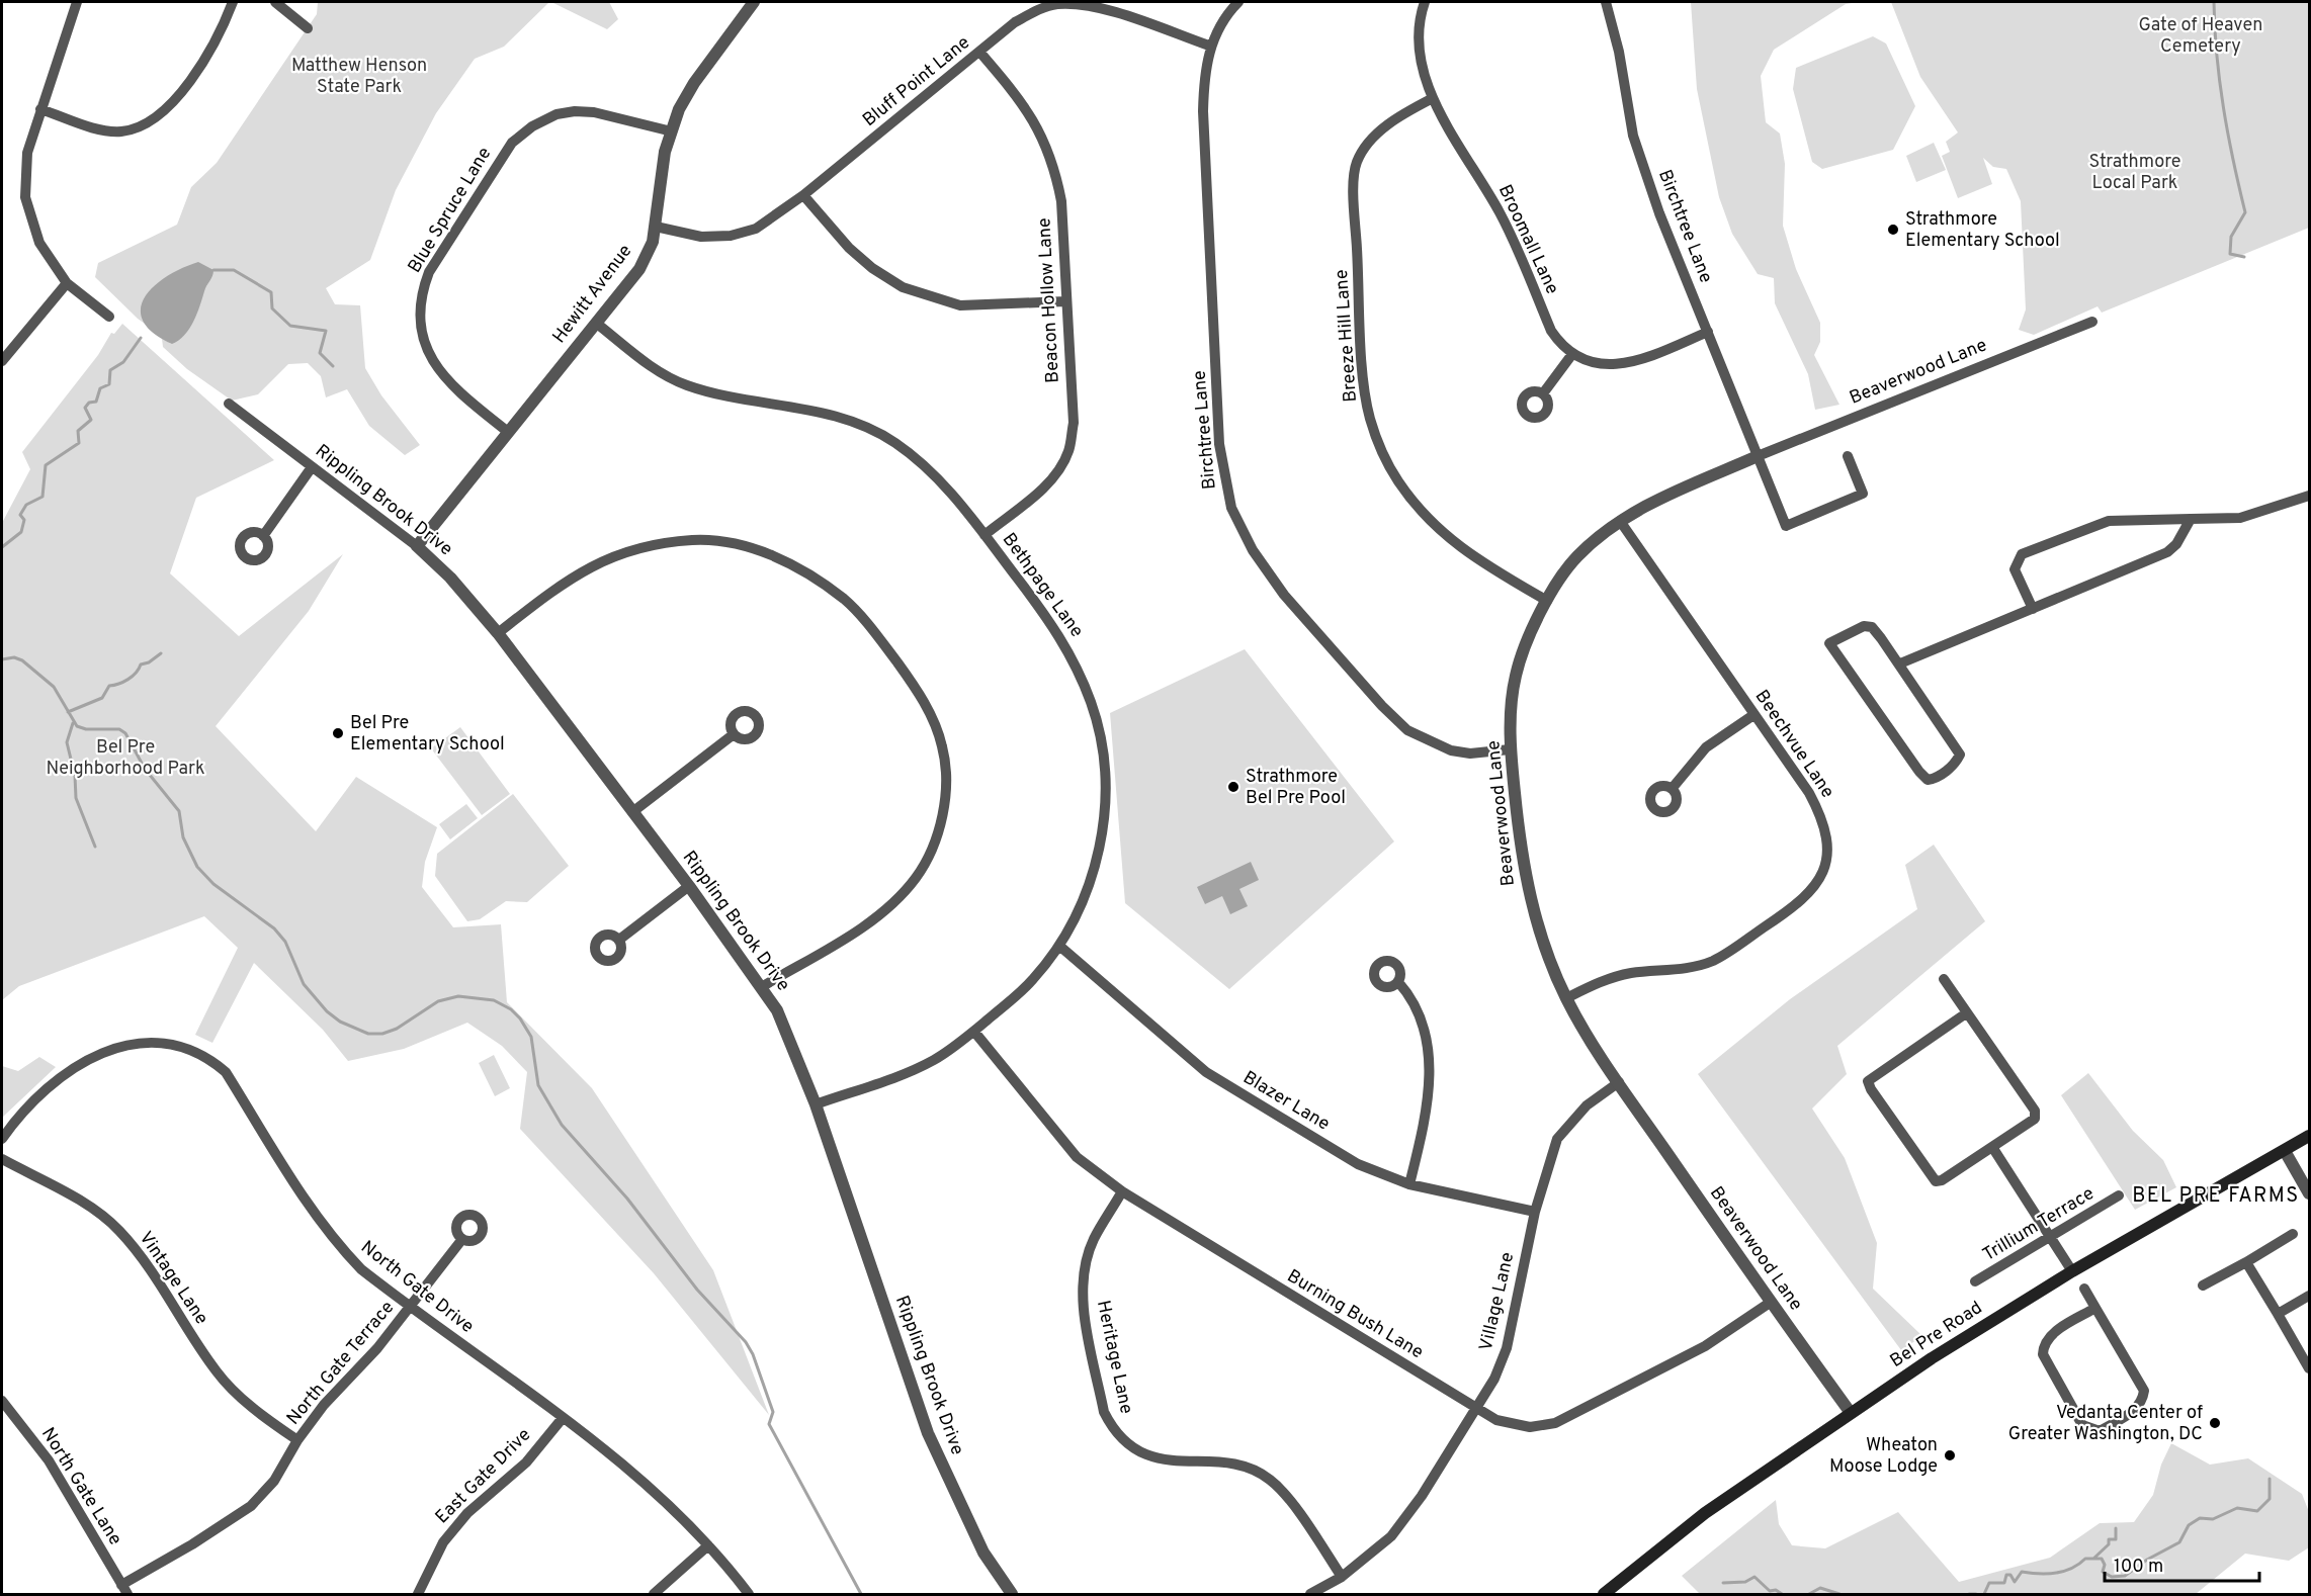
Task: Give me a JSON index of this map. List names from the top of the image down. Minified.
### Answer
{"streets":{"main road":["Bel Pre Road"],"street":["Bluff Point Lane","Blue Spruce Lane","Birchtree Lane","Broomall Lane","Hewitt Avenue","Beacon Hollow Lane","Breeze Hill Lane","Beaverwood Lane","Rippling Brook Drive","Bethpage Lane","Beechvue Lane","Blazer Lane","Trillium Terrace","Vintage Lane","North Gate Drive","Village Lane","Burning Bush Lane","Heritage Lane","North Gate Terrace","East Gate Drive","North Gate Lane"]},"crossings":[["Bluff Point Lane","Birchtree Lane"],["Bluff Point Lane","Hewitt Avenue"],["Bluff Point Lane","Beacon Hollow Lane"],["Blue Spruce Lane","Hewitt Avenue"],["Birchtree Lane","Broomall Lane"],["Birchtree Lane","Beaverwood Lane"],["Broomall Lane","Breeze Hill Lane"],["Hewitt Avenue","Rippling Brook Drive"],["Hewitt Avenue","Bethpage Lane"],["Beacon Hollow Lane","Bethpage Lane"],["Breeze Hill Lane","Beaverwood Lane"],["Beaverwood Lane","Beechvue Lane"],["Beaverwood Lane","Village Lane"],["Beaverwood Lane","Burning Bush Lane"],["Beaverwood Lane","Bel Pre Road"],["Rippling Brook Drive","Bethpage Lane"],["Bethpage Lane","Blazer Lane"],["Bethpage Lane","Burning Bush Lane"],["Blazer Lane","Village Lane"],["Vintage Lane","North Gate Terrace"],["North Gate Drive","North Gate Terrace"],["North Gate Drive","East Gate Drive"],["Village Lane","Burning Bush Lane"],["Village Lane","Heritage Lane"],["Burning Bush Lane","Heritage Lane"],["North Gate Terrace","North Gate Lane"]],"districts":["BEL PRE FARMS"],"parks":["Gate of Heaven Cemetery","Matthew Henson State Park","Strathmore Local Park","Bel Pre Neighborhood Park"],"places":["Strathmore Elementary School","Bel Pre Elementary School","Strathmore Bel Pre Pool","Vedanta Center of Greater Washington, DC","Wheaton Moose Lodge"],"scale_bar":"100 m"}
